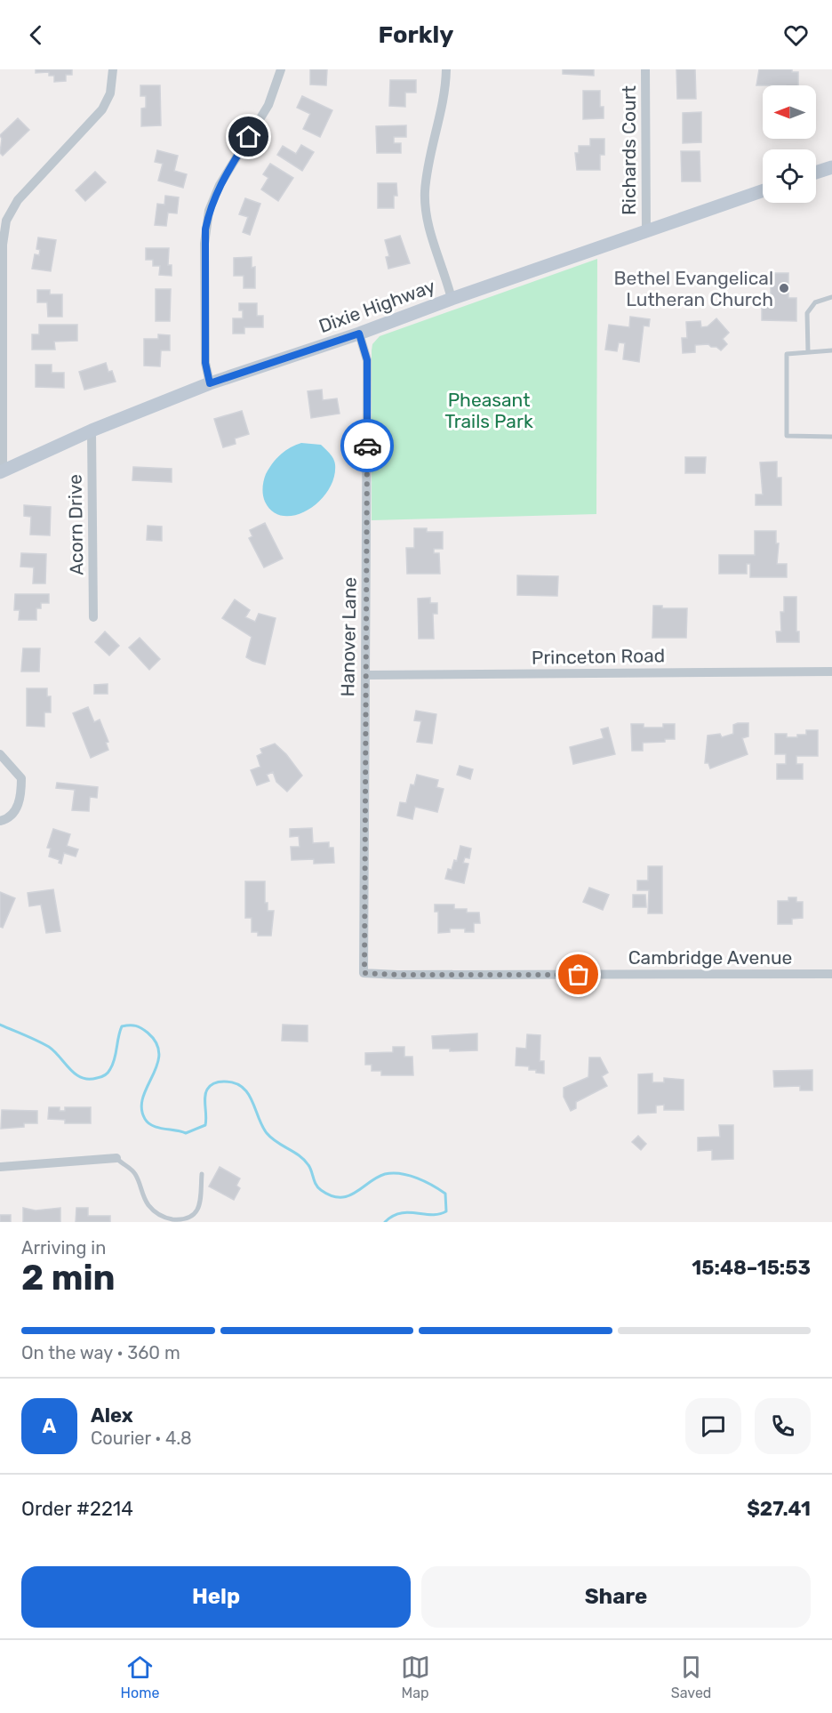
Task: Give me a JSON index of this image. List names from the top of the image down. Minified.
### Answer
{"streets":{"main road":["Dixie Highway"],"street":["Richards Court","Acorn Drive","Hanover Lane","Princeton Road","Cambridge Avenue"]},"crossings":[["Richards Court","Dixie Highway"],["Dixie Highway","Acorn Drive"],["Dixie Highway","Hanover Lane"],["Hanover Lane","Princeton Road"],["Hanover Lane","Cambridge Avenue"]],"parks":["Pheasant Trails Park"],"places":["Bethel Evangelical Lutheran Church"],"north":"left","page":{"header":"Forkly","heading":["2 min","Arriving in","15:48–15:53"],"panel":["Alex","Courier · 4.8","Order #2214","$27.41"],"bar":"On the way · 360 m","round":"A","buttons":["Help","Share"],"tabs":["Home","Map","Saved"]}}
